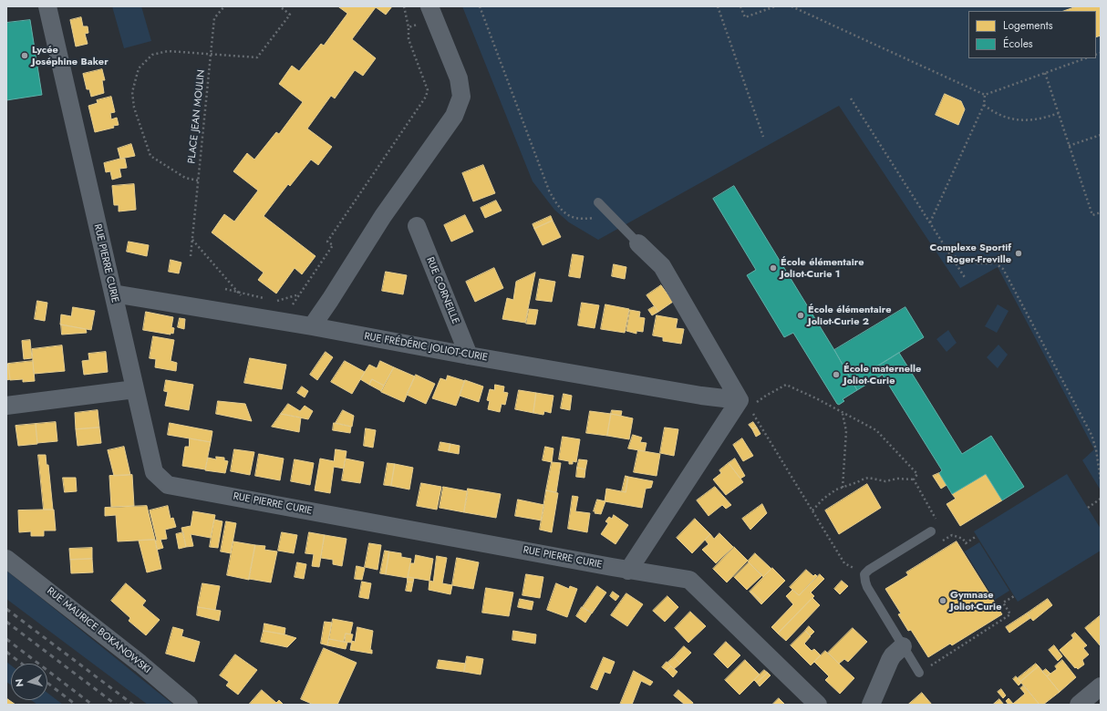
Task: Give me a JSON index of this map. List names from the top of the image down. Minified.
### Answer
{"streets":{"street":["RUE PIERRE CURIE","RUE CORNEILLE","RUE FRÉDÉRIC JOLIOT-CURIE","RUE MAURICE BOKANOWSKI"],"path":["PLACE JEAN MOULIN"]},"crossings":[["RUE PIERRE CURIE","RUE FRÉDÉRIC JOLIOT-CURIE"],["RUE CORNEILLE","RUE FRÉDÉRIC JOLIOT-CURIE"]],"places":["Lycée Joséphine Baker","Complexe Sportif Roger-Freville","École élémentaire Joliot-Curie 1","École élémentaire Joliot-Curie 2","École maternelle Joliot-Curie","Gymnase Joliot-Curie"],"legend":["Logements","Écoles"],"north":"left"}
